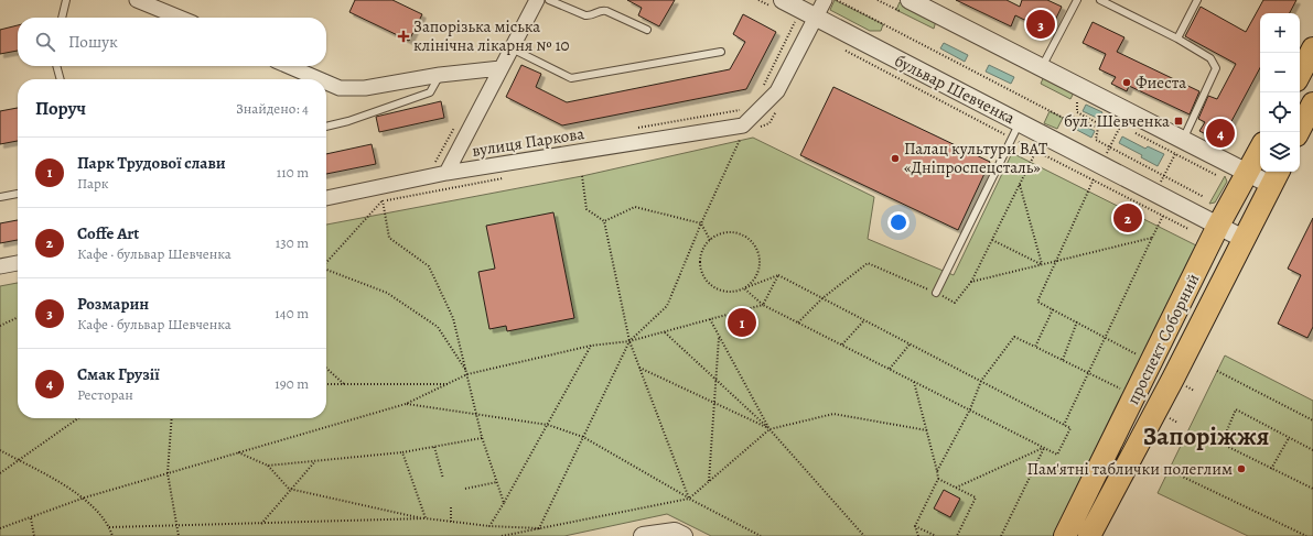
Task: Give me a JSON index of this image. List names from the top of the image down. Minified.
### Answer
{"streets":{"main road":["проспект Соборний"],"street":["бульвар Шевченка","вулиця Паркова"]},"crossings":[["бульвар Шевченка","проспект Соборний"]],"districts":["Запоріжжя"],"places":{"health":["Запорізька міська клінічна лікарня № 10"],"other":["Фиеста","Палац культури ВАТ «Дніпроспецсталь»","Пам'ятні таблички полеглим"],"transit":["бул. Шевченка"]},"page":{"pins":["3","4","2","1"],"map_buttons":["+","−"],"search":"Пошук","heading":["Поруч","Знайдено: 4"],"list":[{"mark":"1","name":"Парк Трудової слави","note":"Парк","value":"110 m"},{"mark":"2","name":"Coffe Art","note":"Кафе · бульвар Шевченка","value":"130 m"},{"mark":"3","name":"Розмарин","note":"Кафе · бульвар Шевченка","value":"140 m"},{"mark":"4","name":"Смак Грузії","note":"Ресторан","value":"190 m"}]}}
